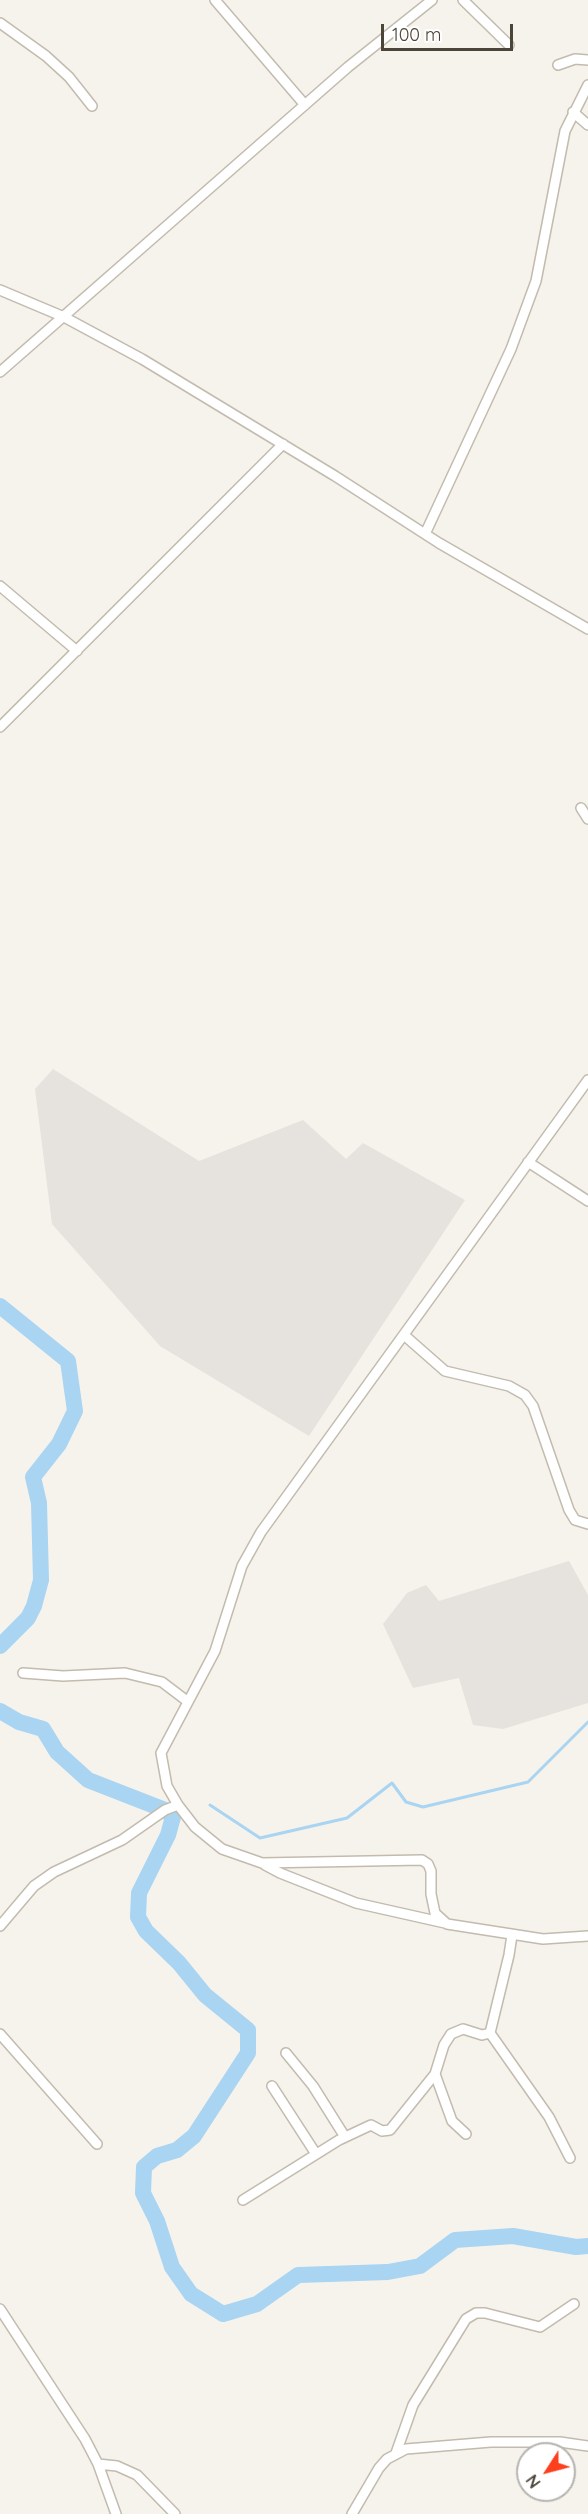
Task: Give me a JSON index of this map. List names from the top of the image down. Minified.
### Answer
{"scale_bar":"100 m","north":"bottom left"}
